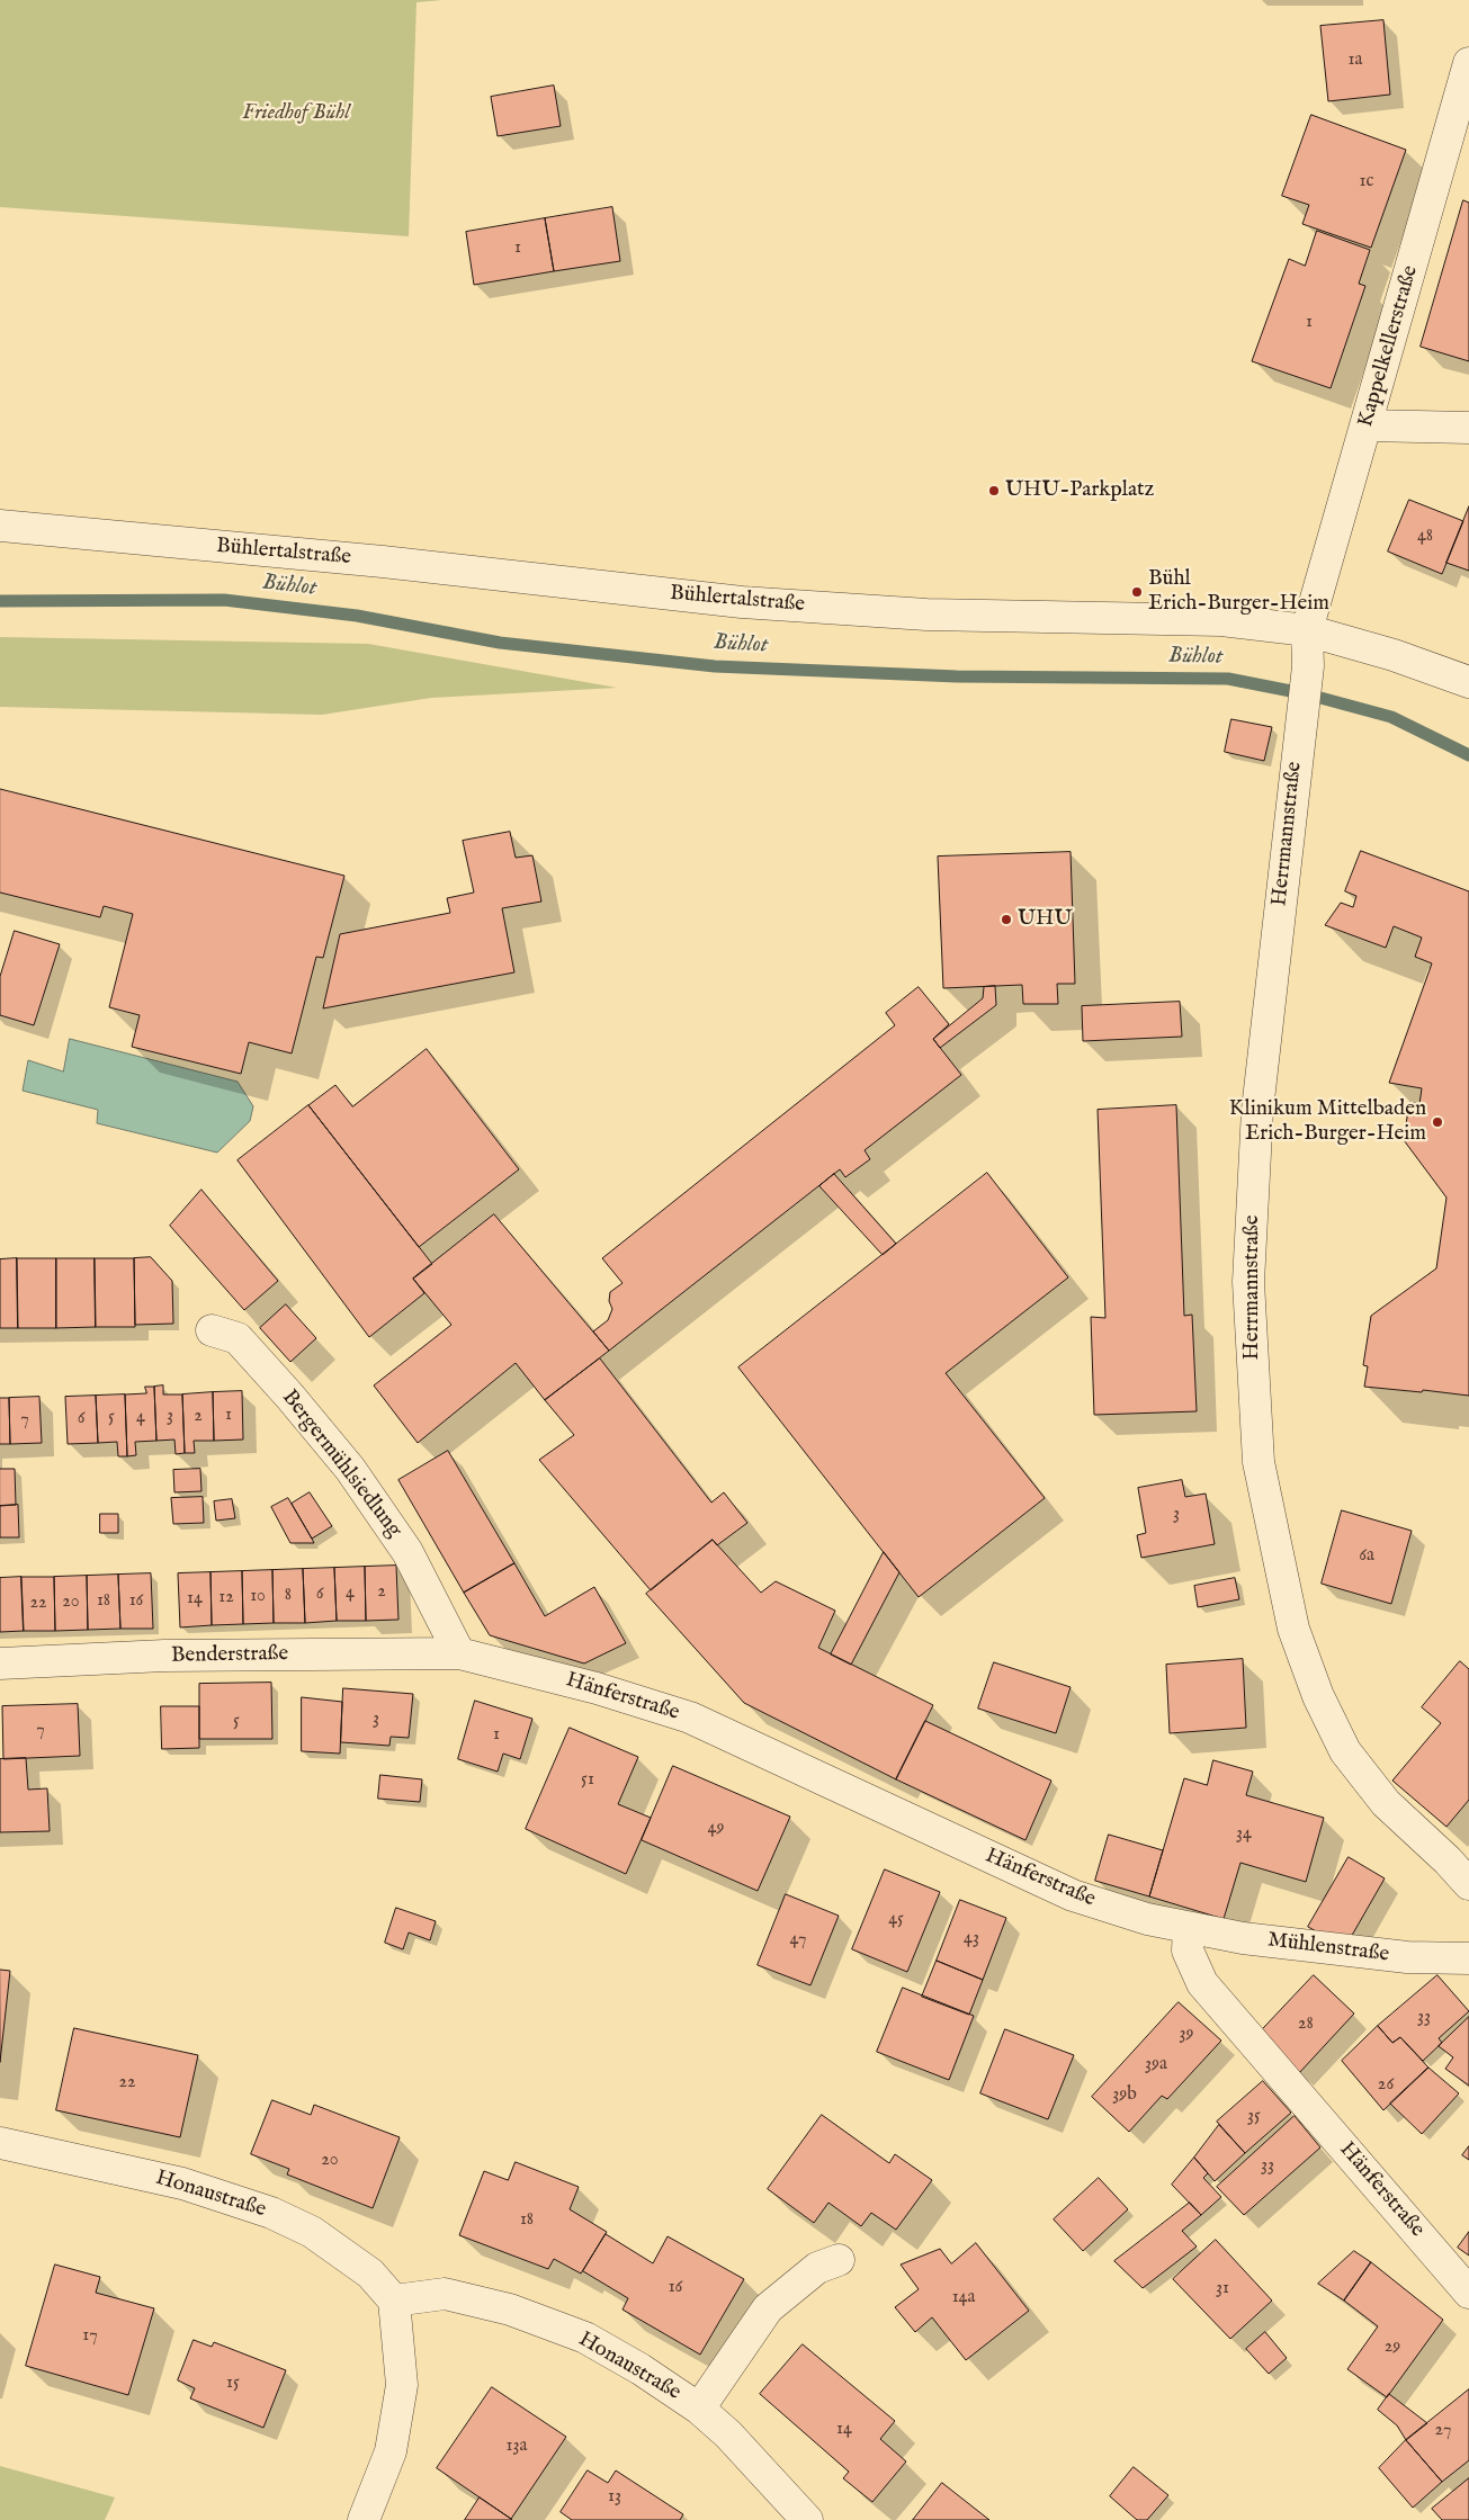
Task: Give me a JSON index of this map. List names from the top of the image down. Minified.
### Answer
{"streets":{"street":["Kappelkellerstraße","Bühlertalstraße","Herrmannstraße","Bergermühlsiedlung","Benderstraße","Hänferstraße","Mühlenstraße","Honaustraße"]},"crossings":[["Kappelkellerstraße","Bühlertalstraße"],["Kappelkellerstraße","Herrmannstraße"],["Bühlertalstraße","Herrmannstraße"],["Bergermühlsiedlung","Benderstraße"],["Bergermühlsiedlung","Hänferstraße"],["Benderstraße","Hänferstraße"],["Hänferstraße","Mühlenstraße"]],"water":["Bühlot"],"parks":["Friedhof Bühl"],"places":["UHU-Parkplatz","Bühl Erich-Burger-Heim","UHU","Klinikum Mittelbaden Erich-Burger-Heim"],"house_numbers":["1a","1c","1","1","48","1","3","2","5","4","6","7","3","6a","2","4","6","8","10","12","14","18","16","20","22","3","5","7","1","51","49","34","45","43","47","33","28","39","39a","22","26","39b","35","20","33","18","16","31","14a","17","29","15","14","27","13a","13"]}
